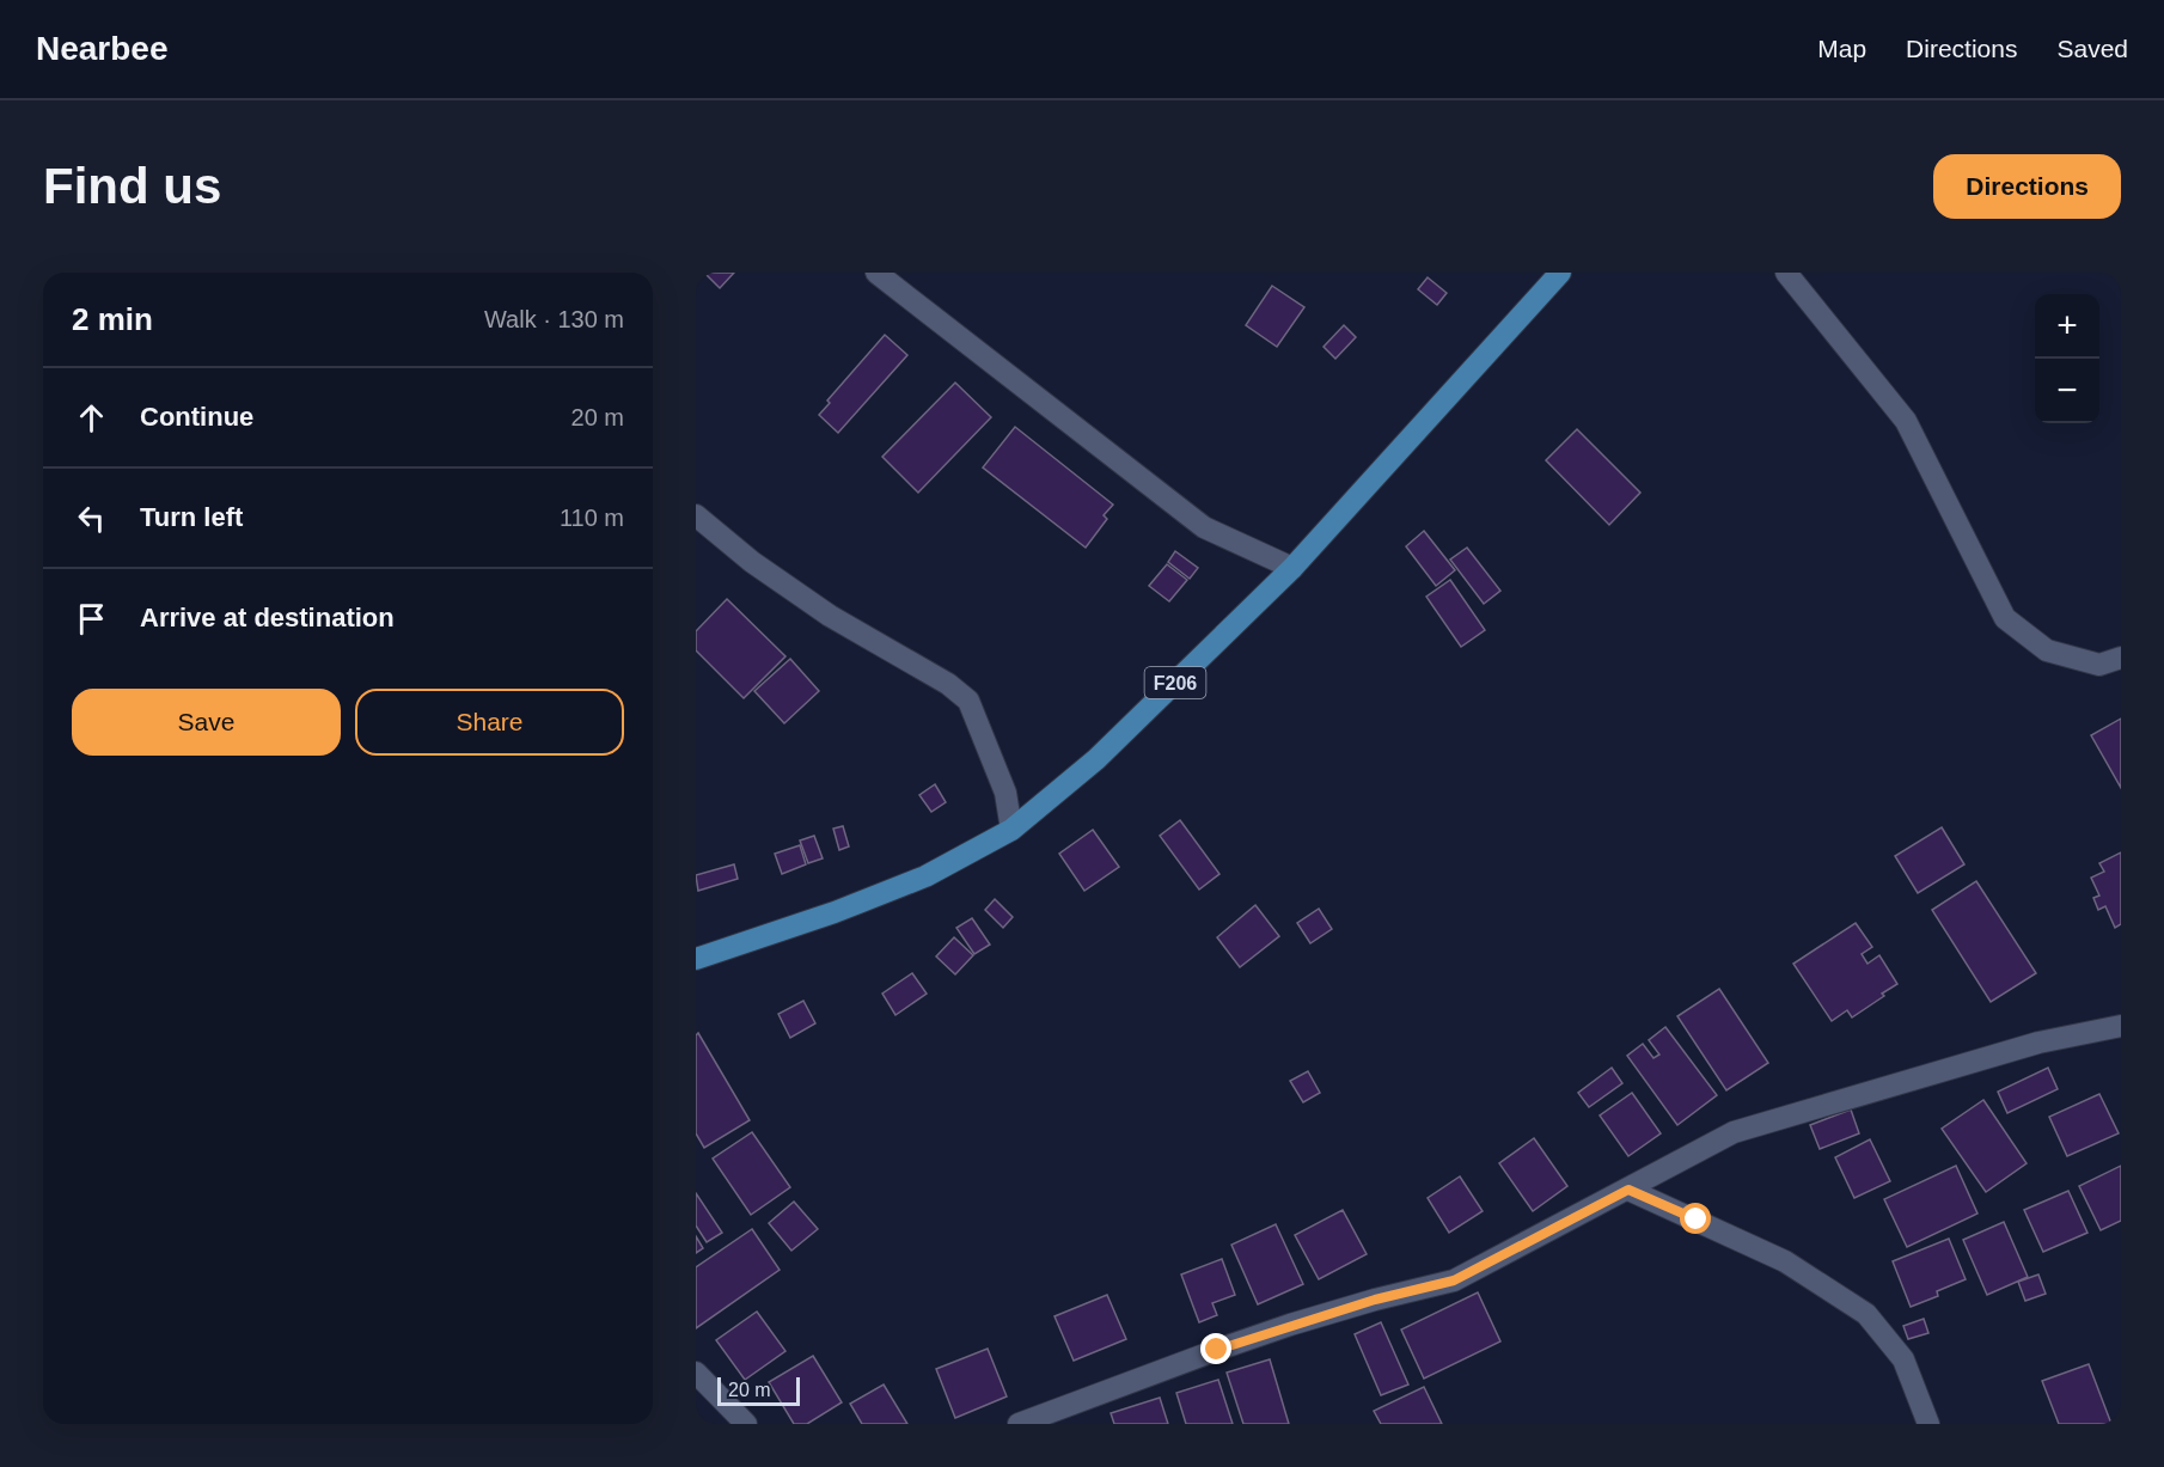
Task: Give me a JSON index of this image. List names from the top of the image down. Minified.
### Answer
{"streets":{"main road":["F206"]},"scale_bar":"20 m","page":{"header":"Nearbee","nav":["Map","Directions","Saved"],"buttons":["Directions",["Save","Share"]],"title":"Find us","heading":["2 min","Walk · 130 m"],"map_buttons":["+","−"],"list":[["Continue","20 m"],["Turn left","110 m"],"Arrive at destination"],"scale":"20 m"}}
